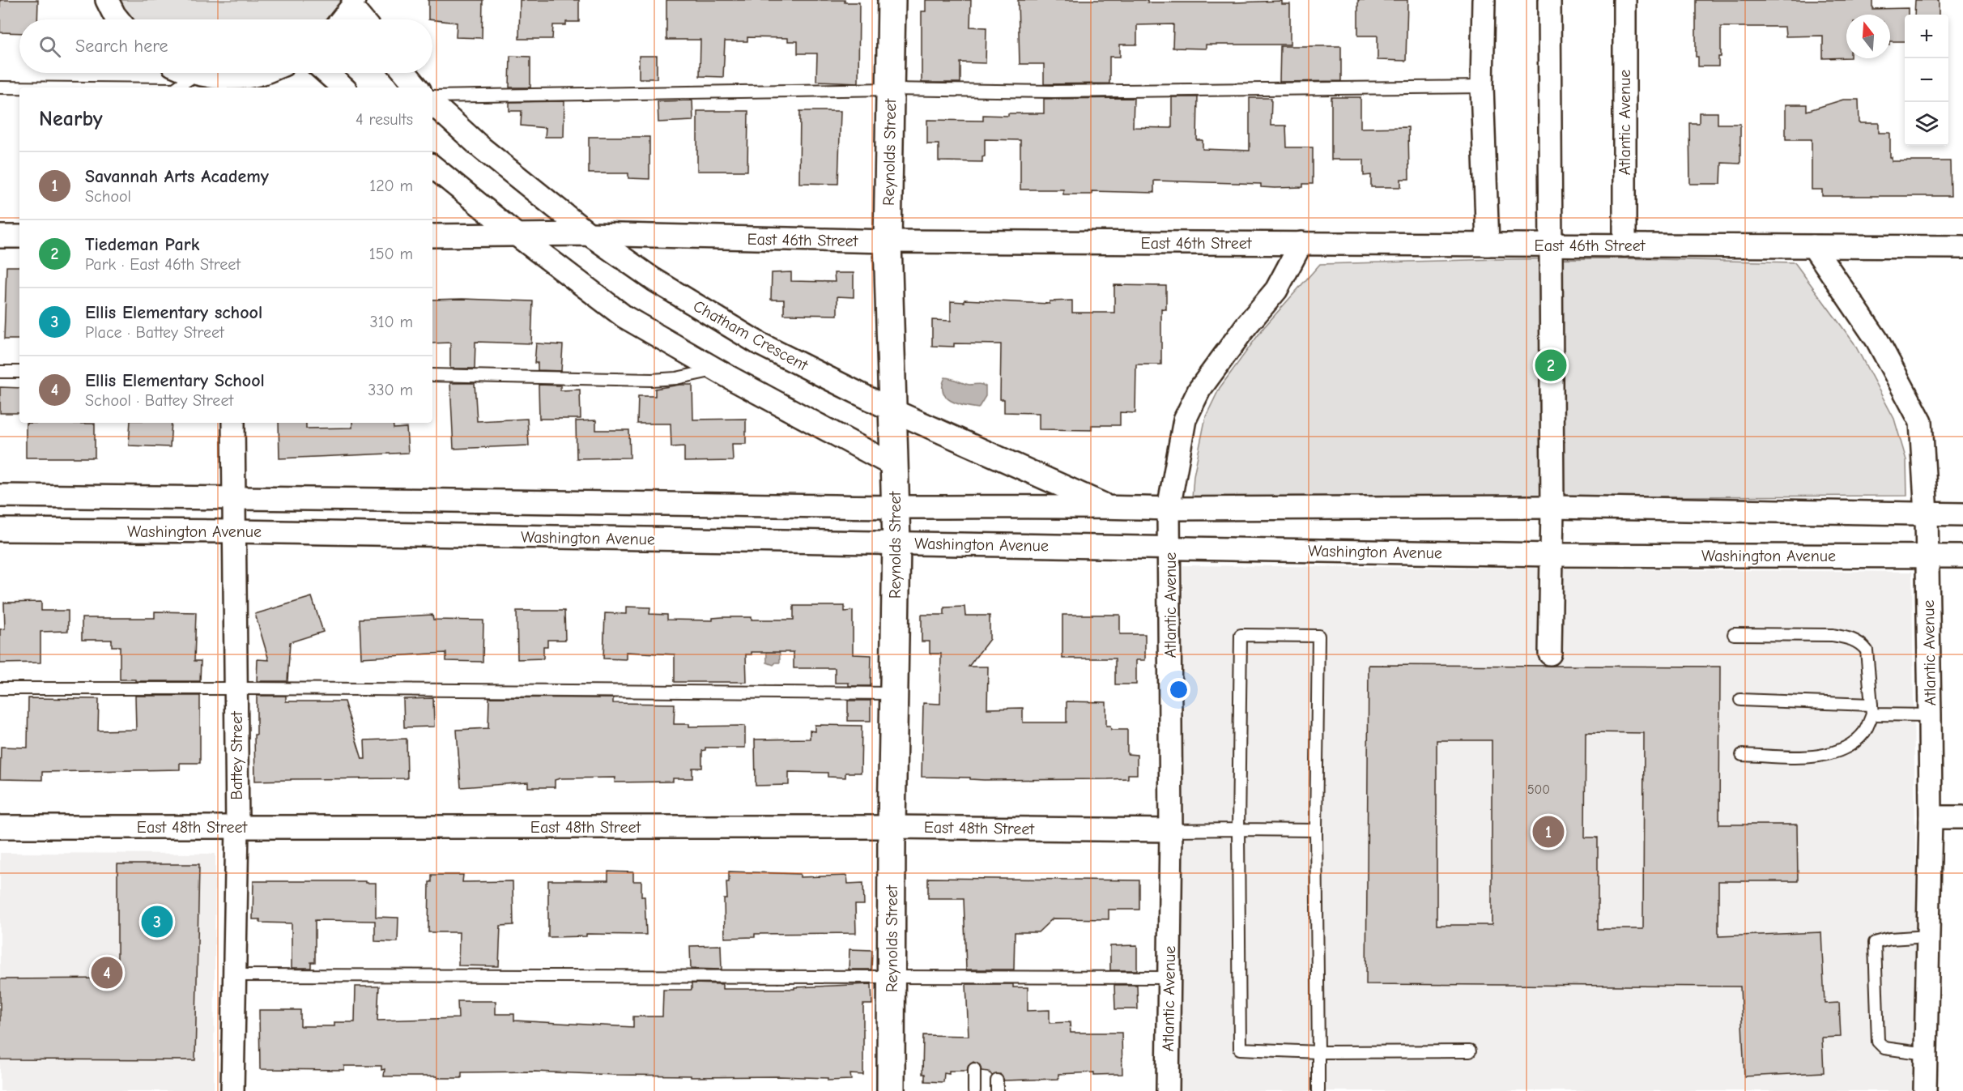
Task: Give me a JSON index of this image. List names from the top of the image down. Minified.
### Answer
{"streets":{"street":["Atlantic Avenue","Reynolds Street","East 46th Street","Chatham Crescent","Washington Avenue","Battey Street","East 48th Street"]},"crossings":[["Atlantic Avenue","East 46th Street"],["Atlantic Avenue","Washington Avenue"],["Atlantic Avenue","East 48th Street"],["Reynolds Street","East 46th Street"],["Reynolds Street","Chatham Crescent"],["Reynolds Street","Washington Avenue"],["Reynolds Street","East 48th Street"],["East 46th Street","Chatham Crescent"],["Washington Avenue","Battey Street"],["Battey Street","East 48th Street"]],"house_numbers":["500"],"north":"top","page":{"map_buttons":["+","−"],"search":"Search here","heading":["Nearby","4 results"],"list":[{"mark":"1","name":"Savannah Arts Academy","note":"School","value":"120 m"},{"mark":"2","name":"Tiedeman Park","note":"Park · East 46th Street","value":"150 m"},{"mark":"3","name":"Ellis Elementary school","note":"Place · Battey Street","value":"310 m"},{"mark":"4","name":"Ellis Elementary School","note":"School · Battey Street","value":"330 m"}],"pins":["2","1","3","4"]}}
